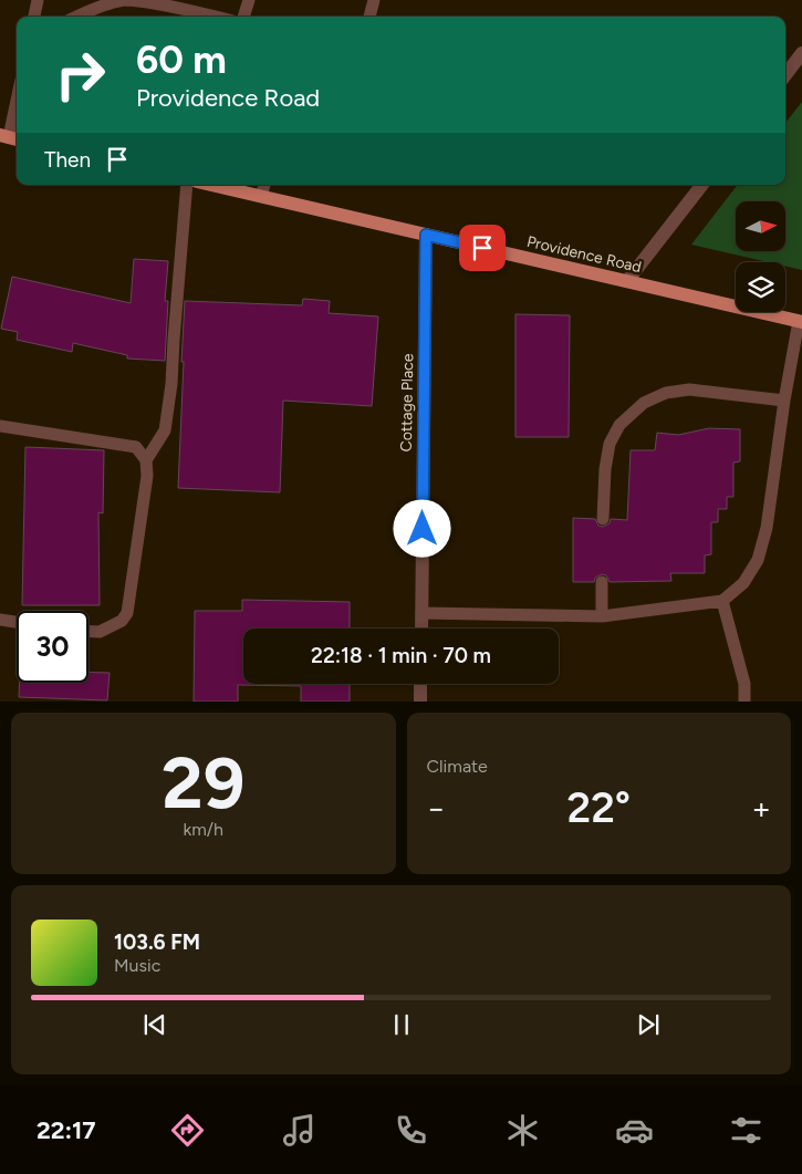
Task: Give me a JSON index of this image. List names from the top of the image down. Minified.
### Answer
{"streets":{"main road":["Providence Road"],"street":["Cottage Place"]},"crossings":[["Providence Road","Cottage Place"]],"north":"right","page":{"turn":["60 m","Providence Road"],"then":"Then","limit":"30","trip":"22:18 · 1 min · 70 m","tile":[["29","km/h"],"Climate"],"heat":["−","22°","+"],"song":["103.6 FM","Music"],"tabs":"22:17"}}
